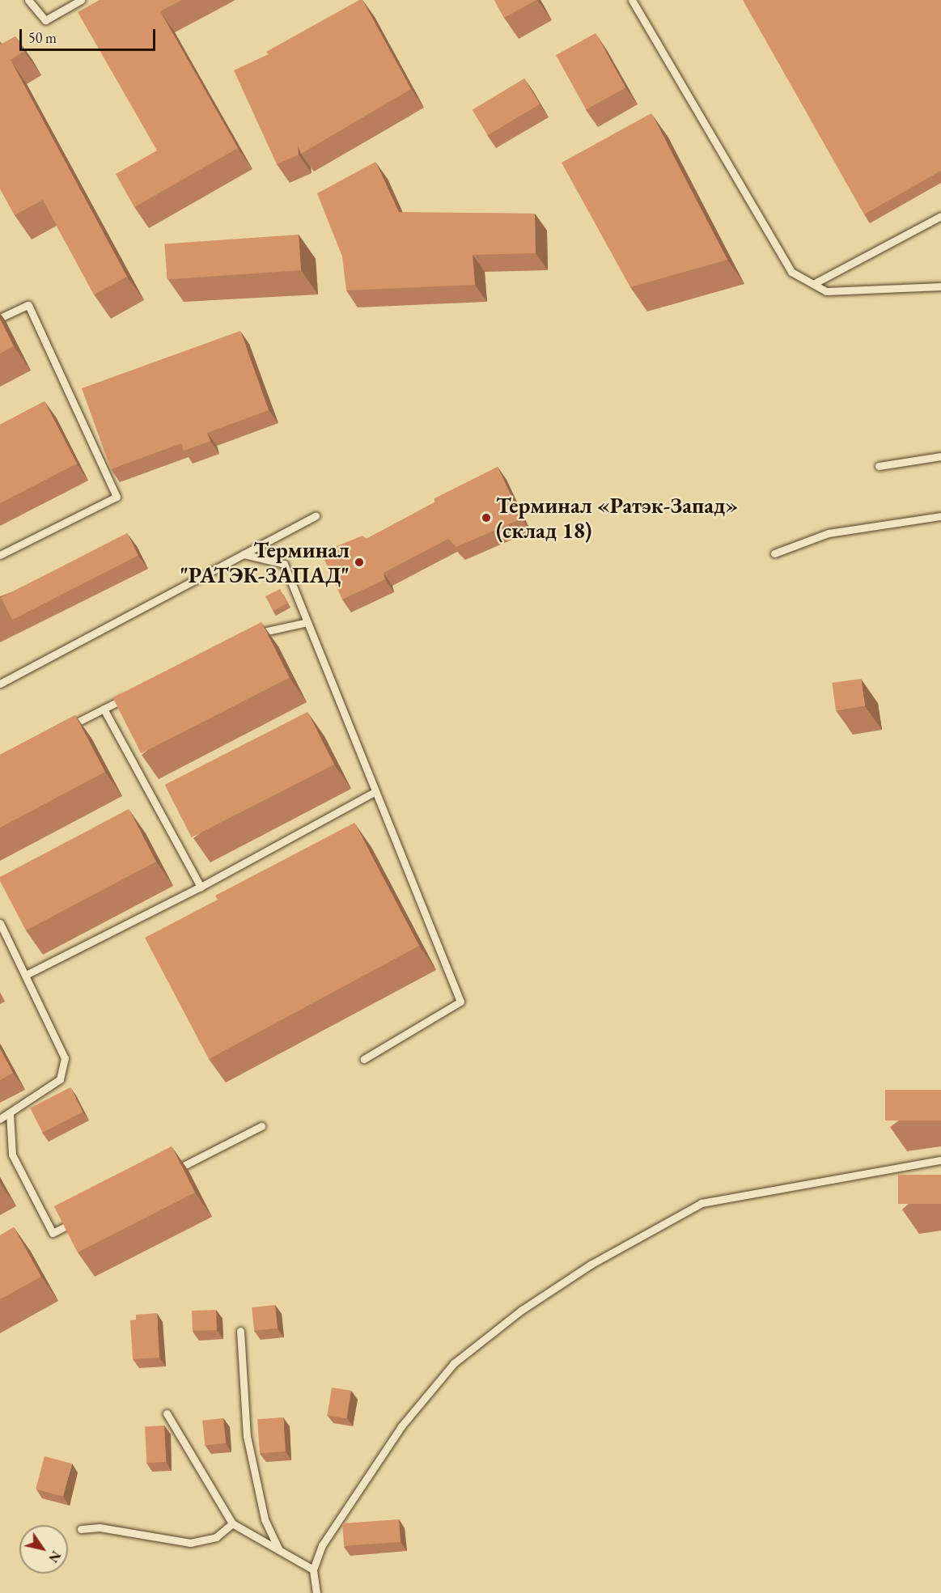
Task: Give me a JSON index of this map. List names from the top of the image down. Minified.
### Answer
{"places":["Терминал «Ратэк-Запад» (склад 18)","Терминал \"РАТЭК-ЗАПАД\""],"scale_bar":"50 m","north":"bottom right"}
